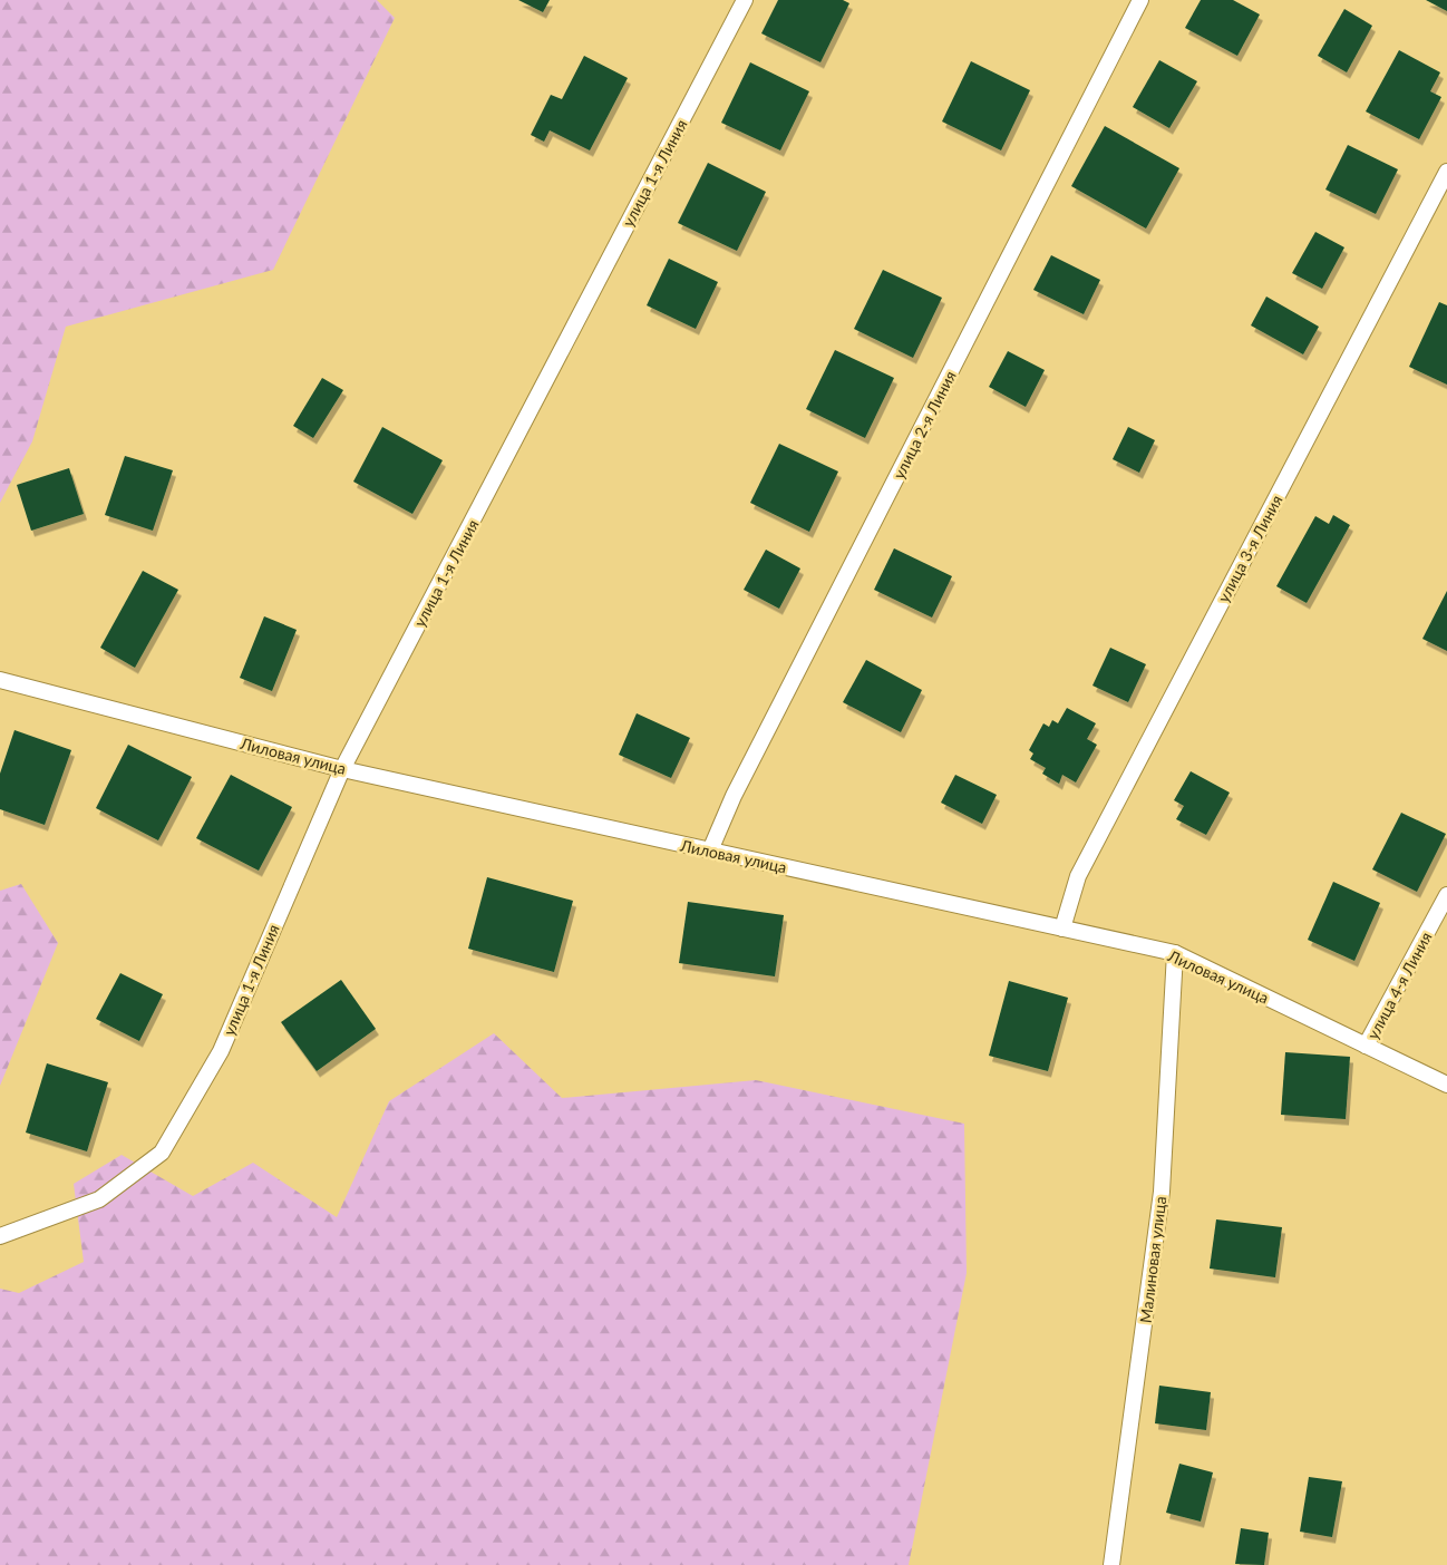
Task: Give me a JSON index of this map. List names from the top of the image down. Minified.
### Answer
{"streets":{"lane":["улица 1-я Линия","улица 2-я Линия","улица 3-я Линия","Лиловая улица","улица 4-я Линия","Малиновая улица"]},"crossings":[["улица 1-я Линия","Лиловая улица"],["улица 2-я Линия","Лиловая улица"],["улица 3-я Линия","Лиловая улица"],["Лиловая улица","улица 4-я Линия"],["Лиловая улица","Малиновая улица"]]}
